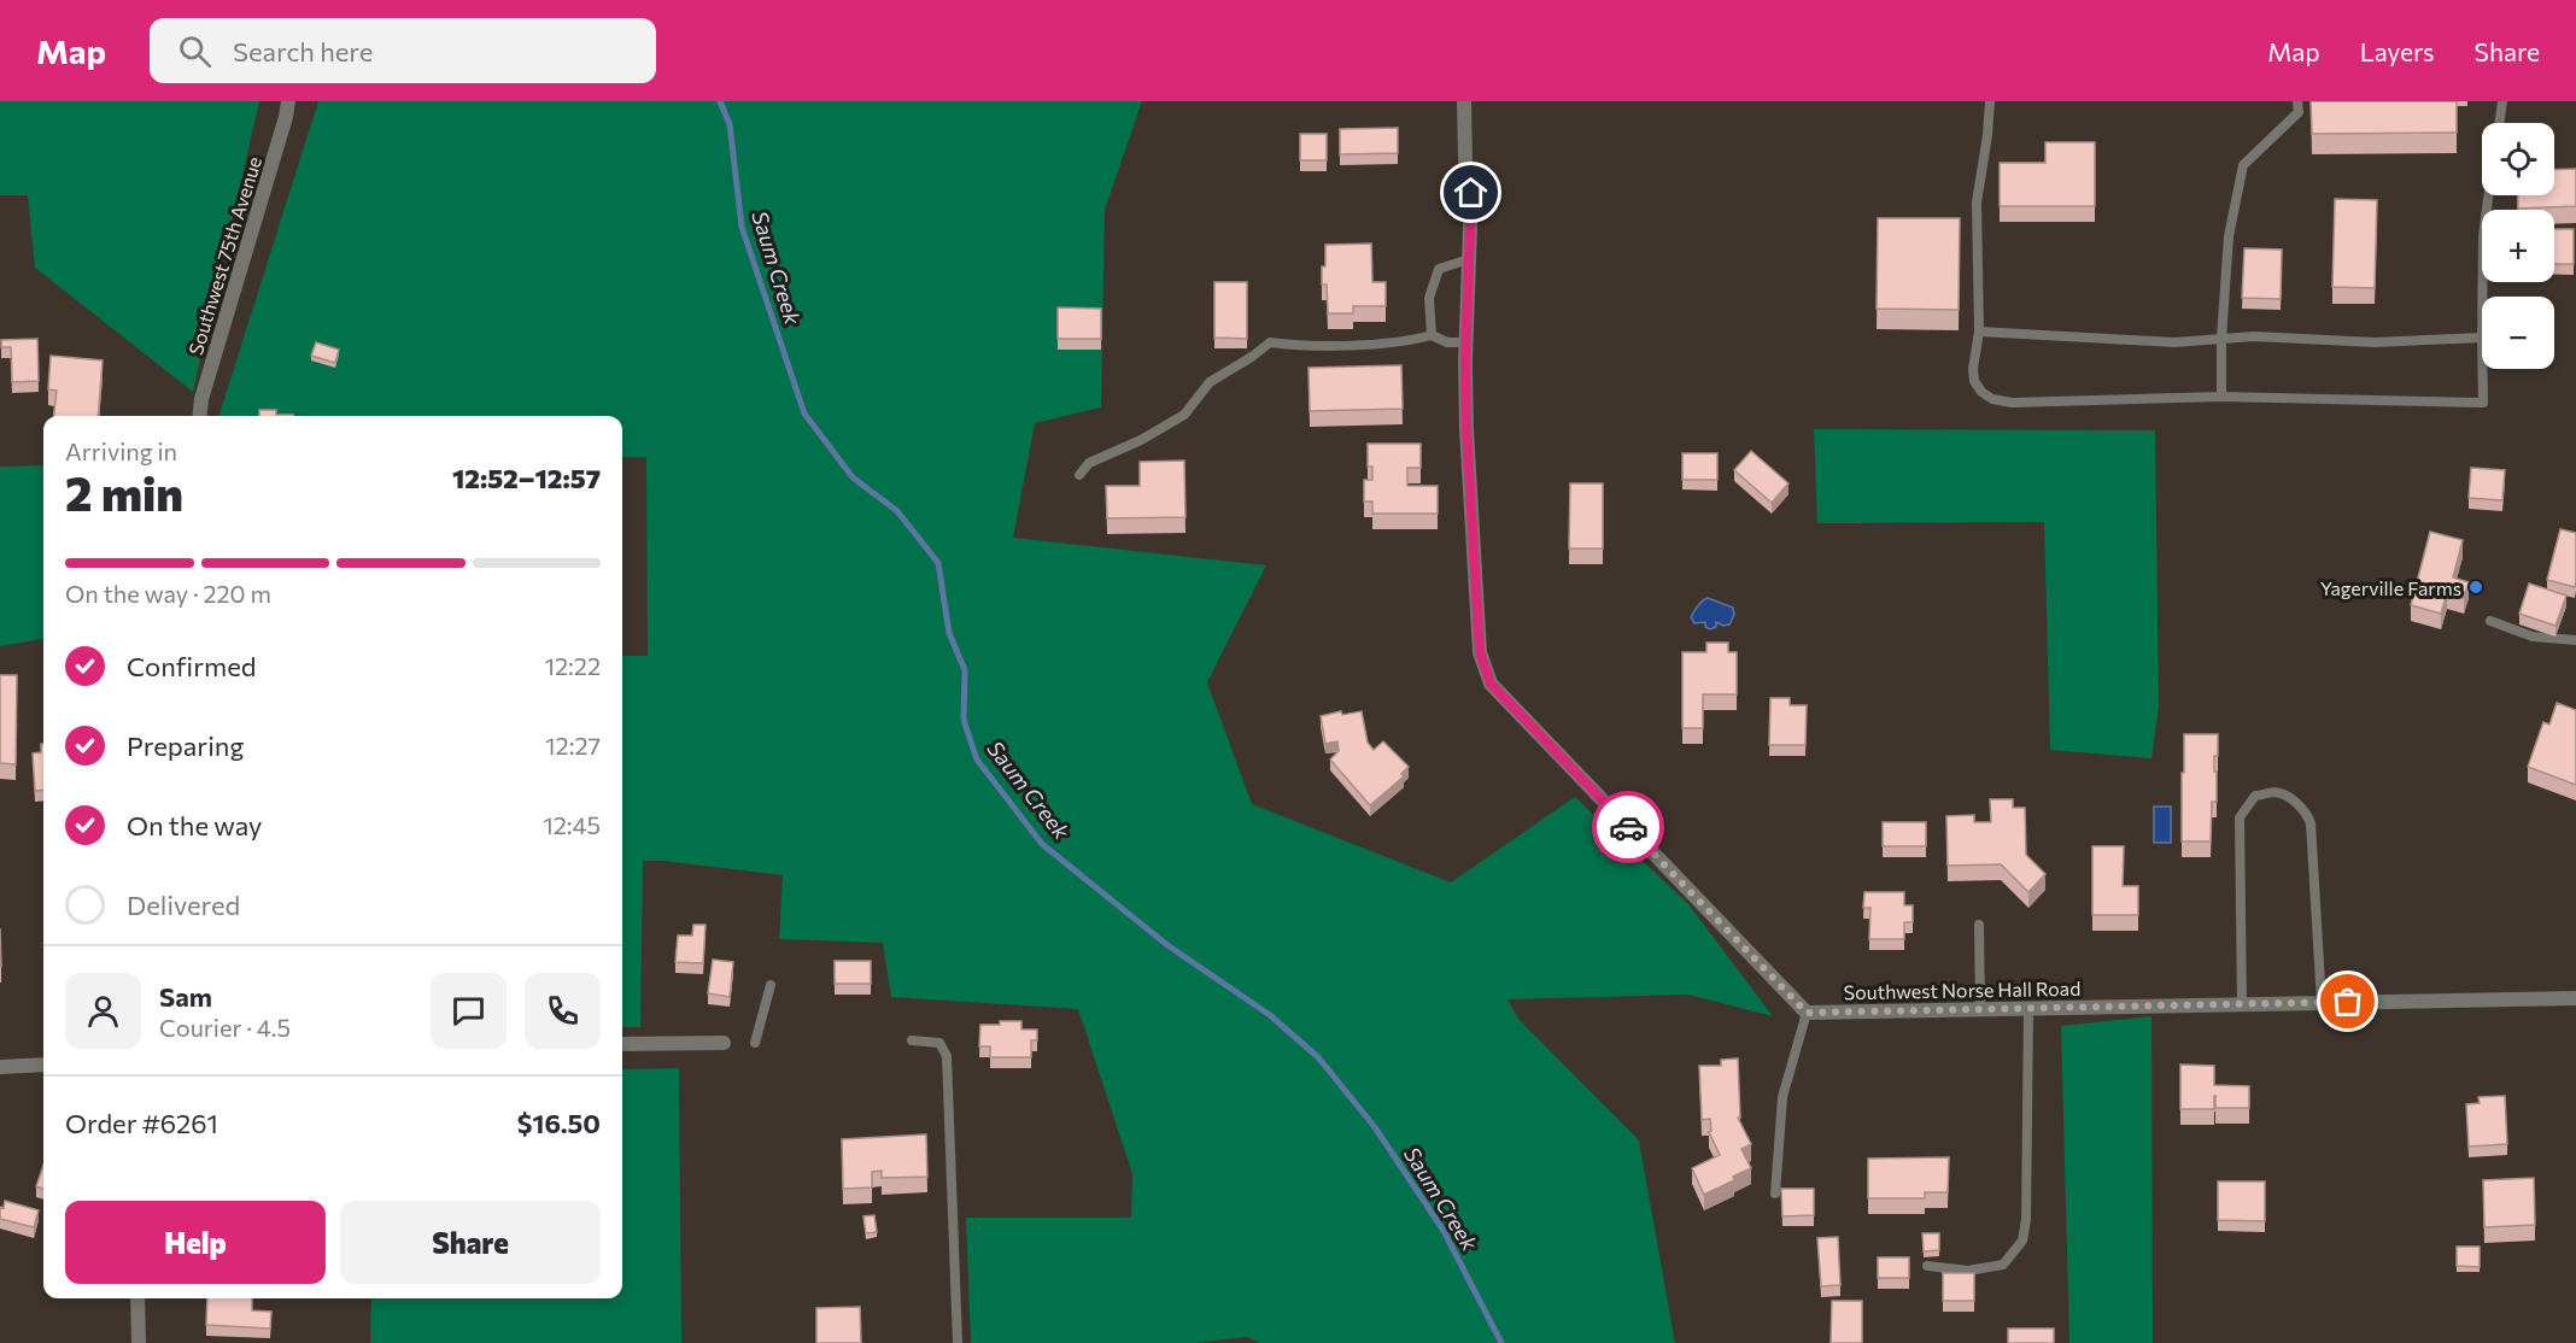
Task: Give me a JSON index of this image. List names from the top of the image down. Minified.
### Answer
{"streets":{"street":["Southwest 75th Avenue","Southwest Norse Hall Road"]},"water":["Saum Creek"],"places":["Yagerville Farms"],"page":{"header":"Map","search":"Search here","nav":["Map","Layers","Share"],"map_buttons":["+","−"],"heading":["2 min","Arriving in","12:52–12:57"],"panel":["Sam","Courier · 4.5","Order #6261","$16.50"],"bar":"On the way · 220 m","list":[["Confirmed","12:22"],["Preparing","12:27"],["On the way","12:45"],"Delivered"],"buttons":["Help","Share"]}}
